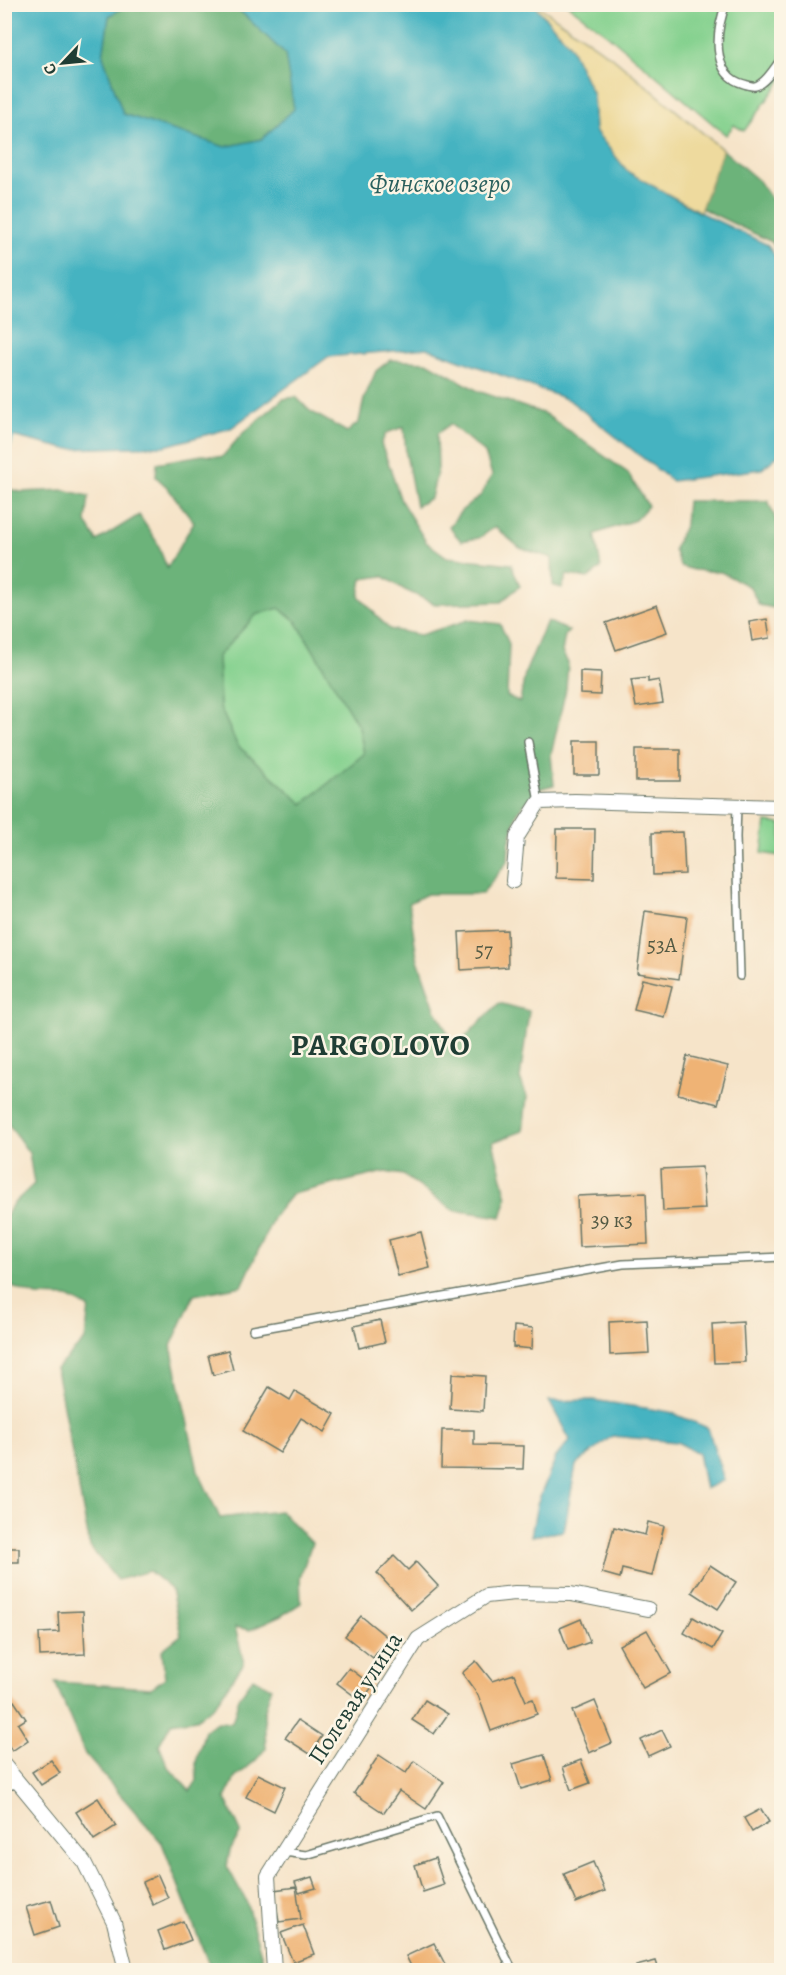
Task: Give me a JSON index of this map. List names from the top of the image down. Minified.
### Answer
{"streets":{"street":["Полевая улица"]},"districts":["PARGOLOVO"],"water":["Финское озеро"],"house_numbers":["53А","57","39 к3"],"north":"bottom left"}
